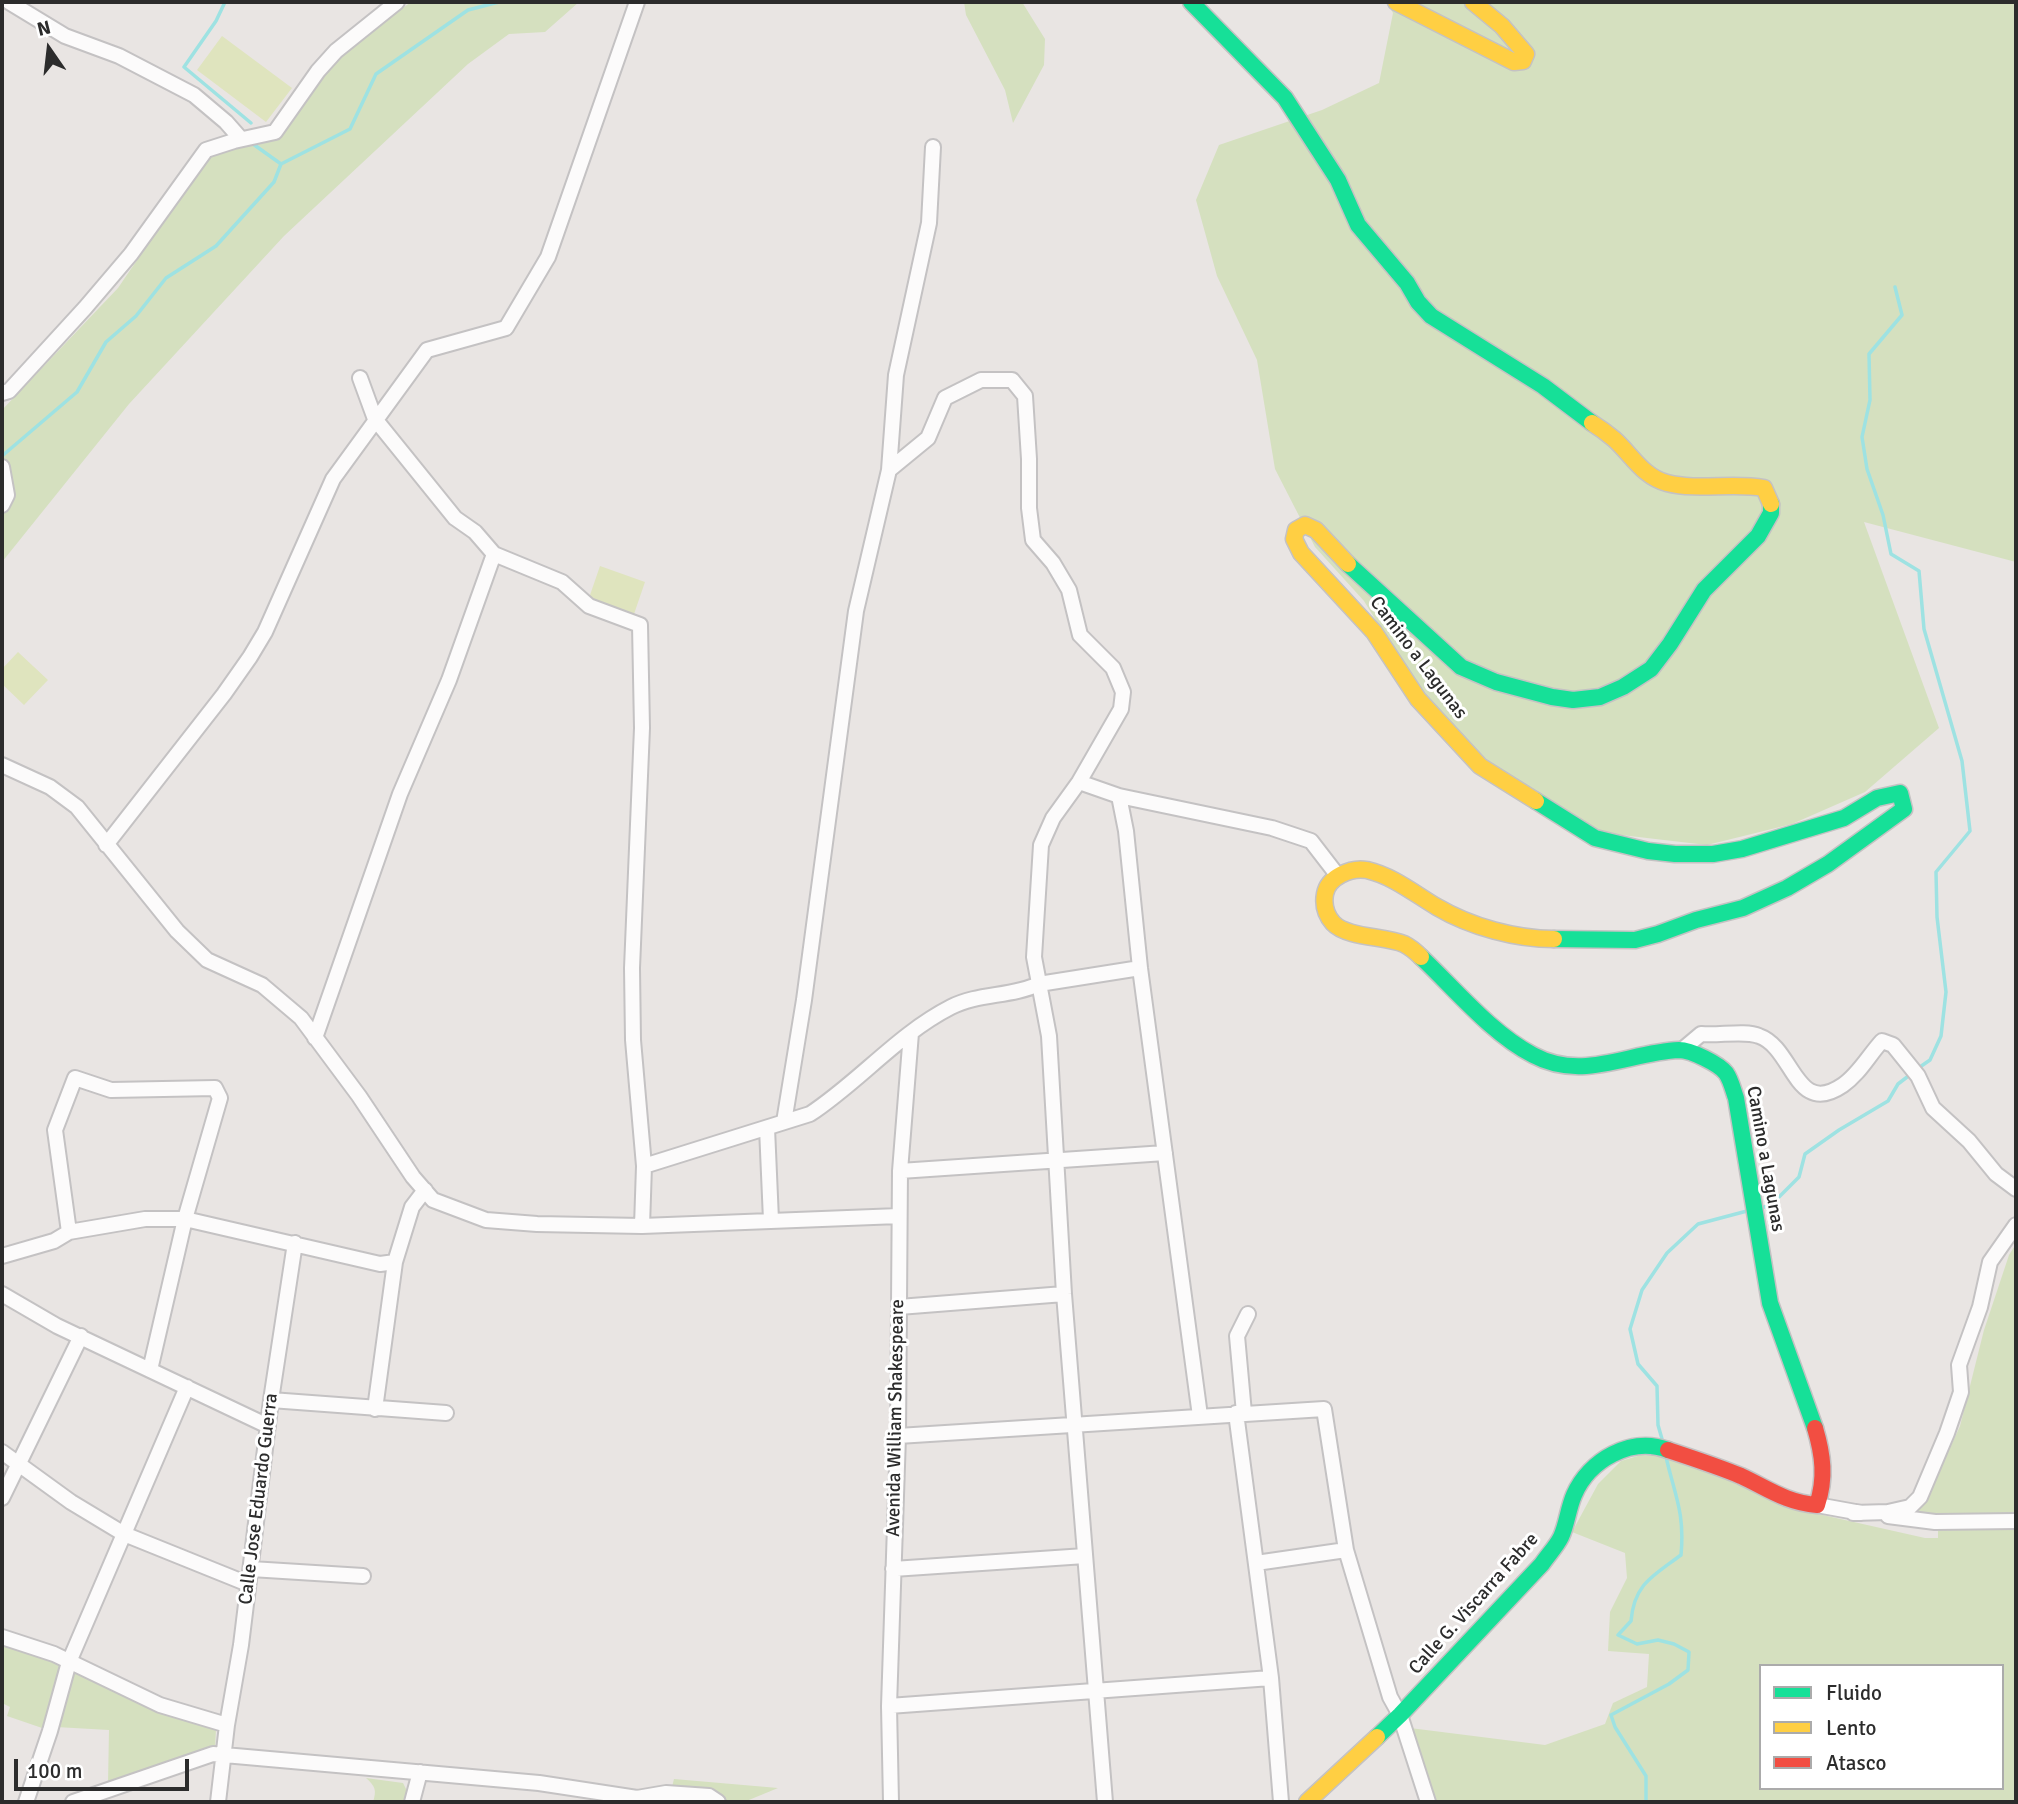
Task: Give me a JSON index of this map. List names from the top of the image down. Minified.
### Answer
{"streets":{"street":["Camino a Lagunas","Avenida William Shakespeare","Calle Jose Eduardo Guerra","Calle G. Viscarra Fabre"]},"crossings":[["Camino a Lagunas","Calle G. Viscarra Fabre"]],"legend":["Fluido","Lento","Atasco"],"scale_bar":"100 m","north":"top"}
